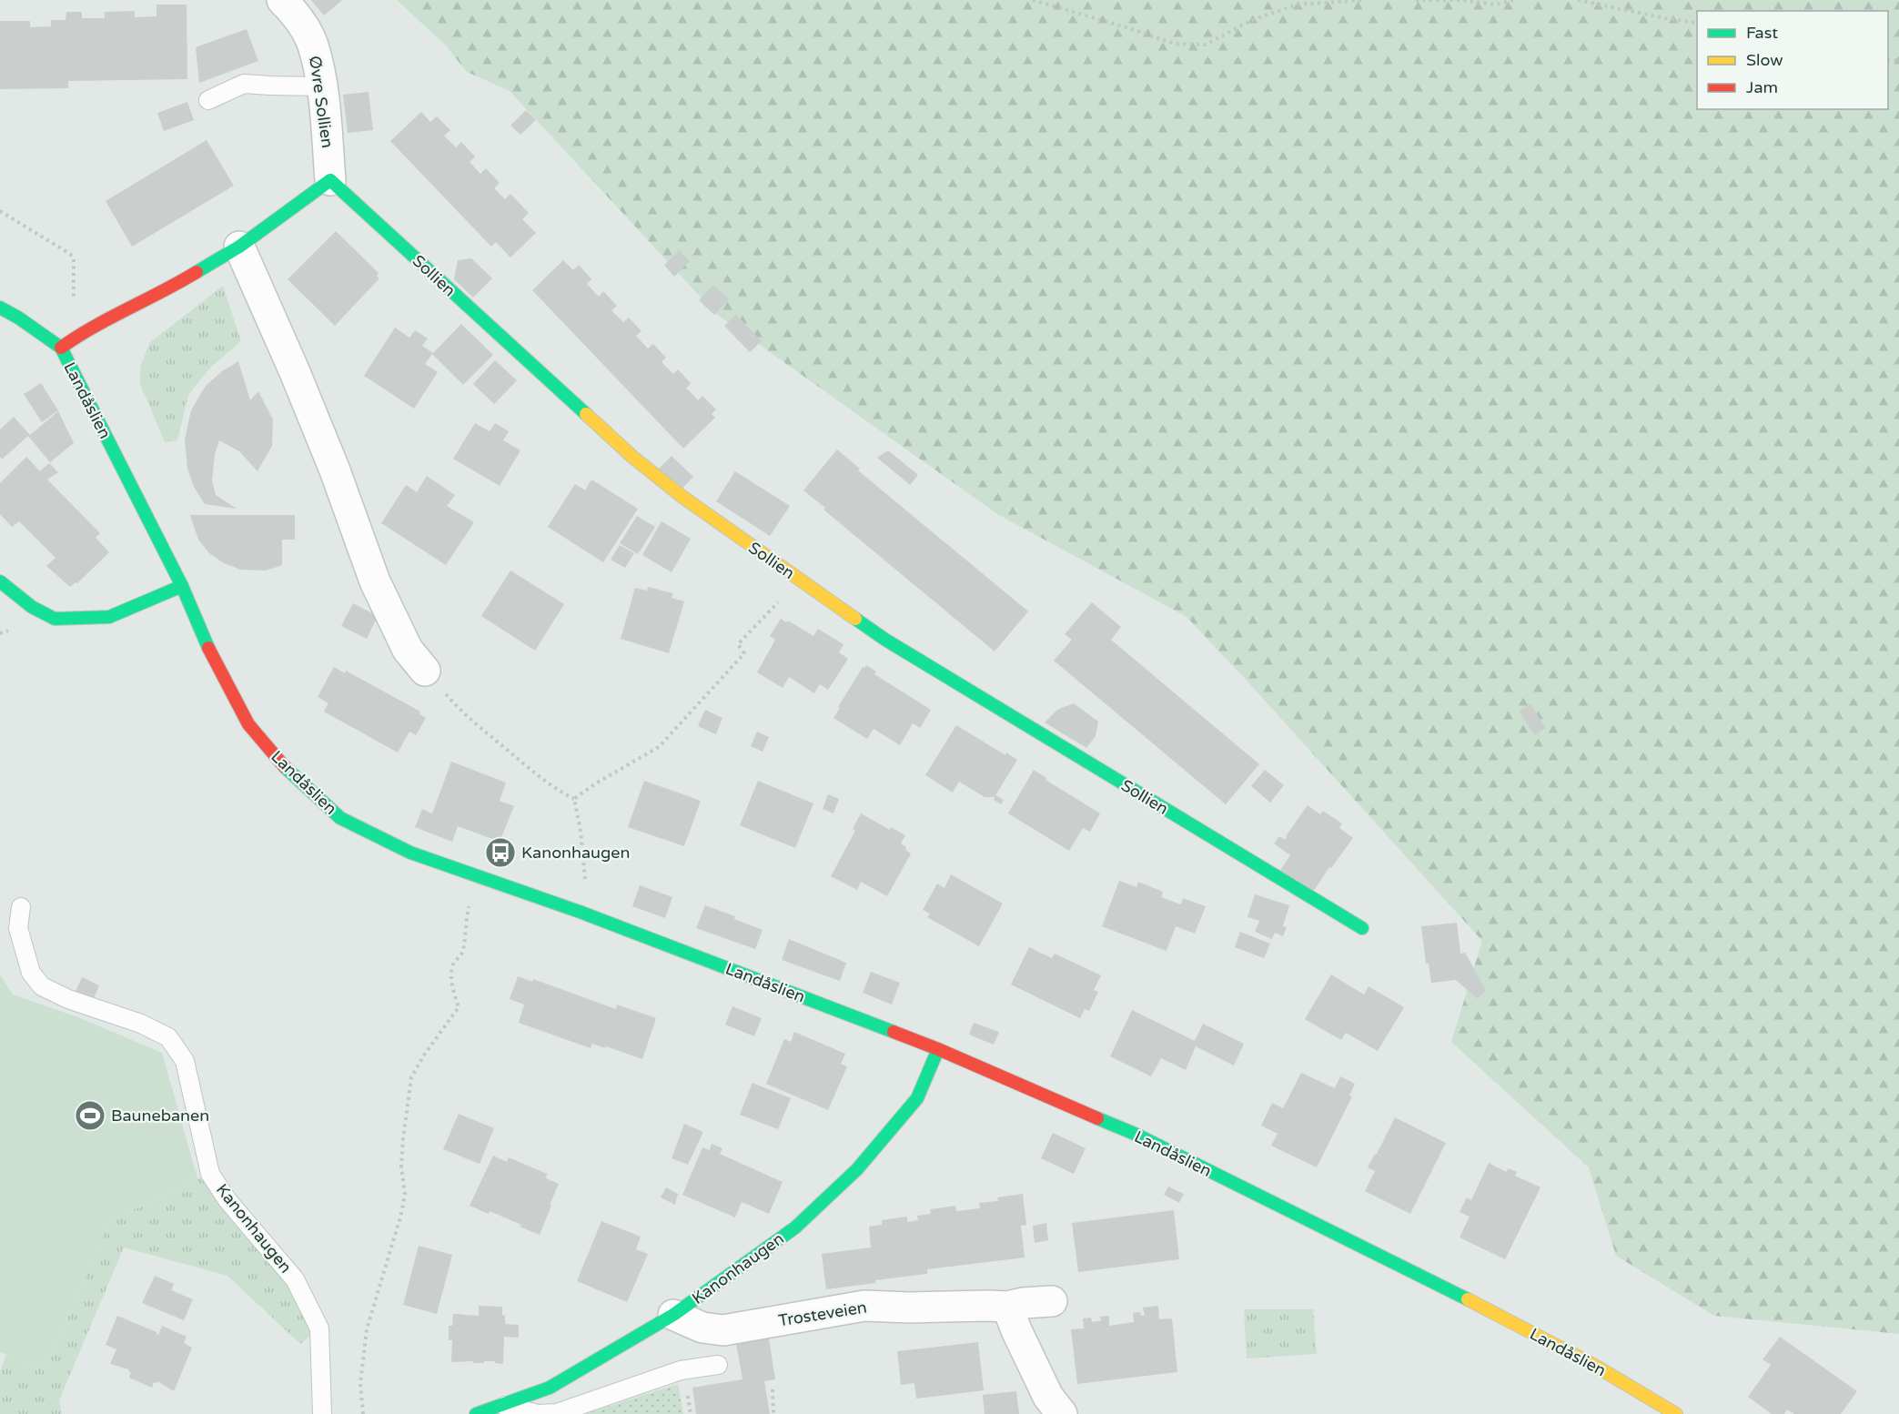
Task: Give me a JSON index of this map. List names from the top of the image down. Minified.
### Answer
{"streets":{"street":["Øvre Sollien","Sollien","Landåslien","Kanonhaugen","Trosteveien"]},"crossings":[["Øvre Sollien","Sollien"],["Landåslien","Kanonhaugen"],["Kanonhaugen","Trosteveien"]],"places":{"bus stop":["Kanonhaugen"],"sports":["Baunebanen"]},"legend":["Fast","Slow","Jam"]}
